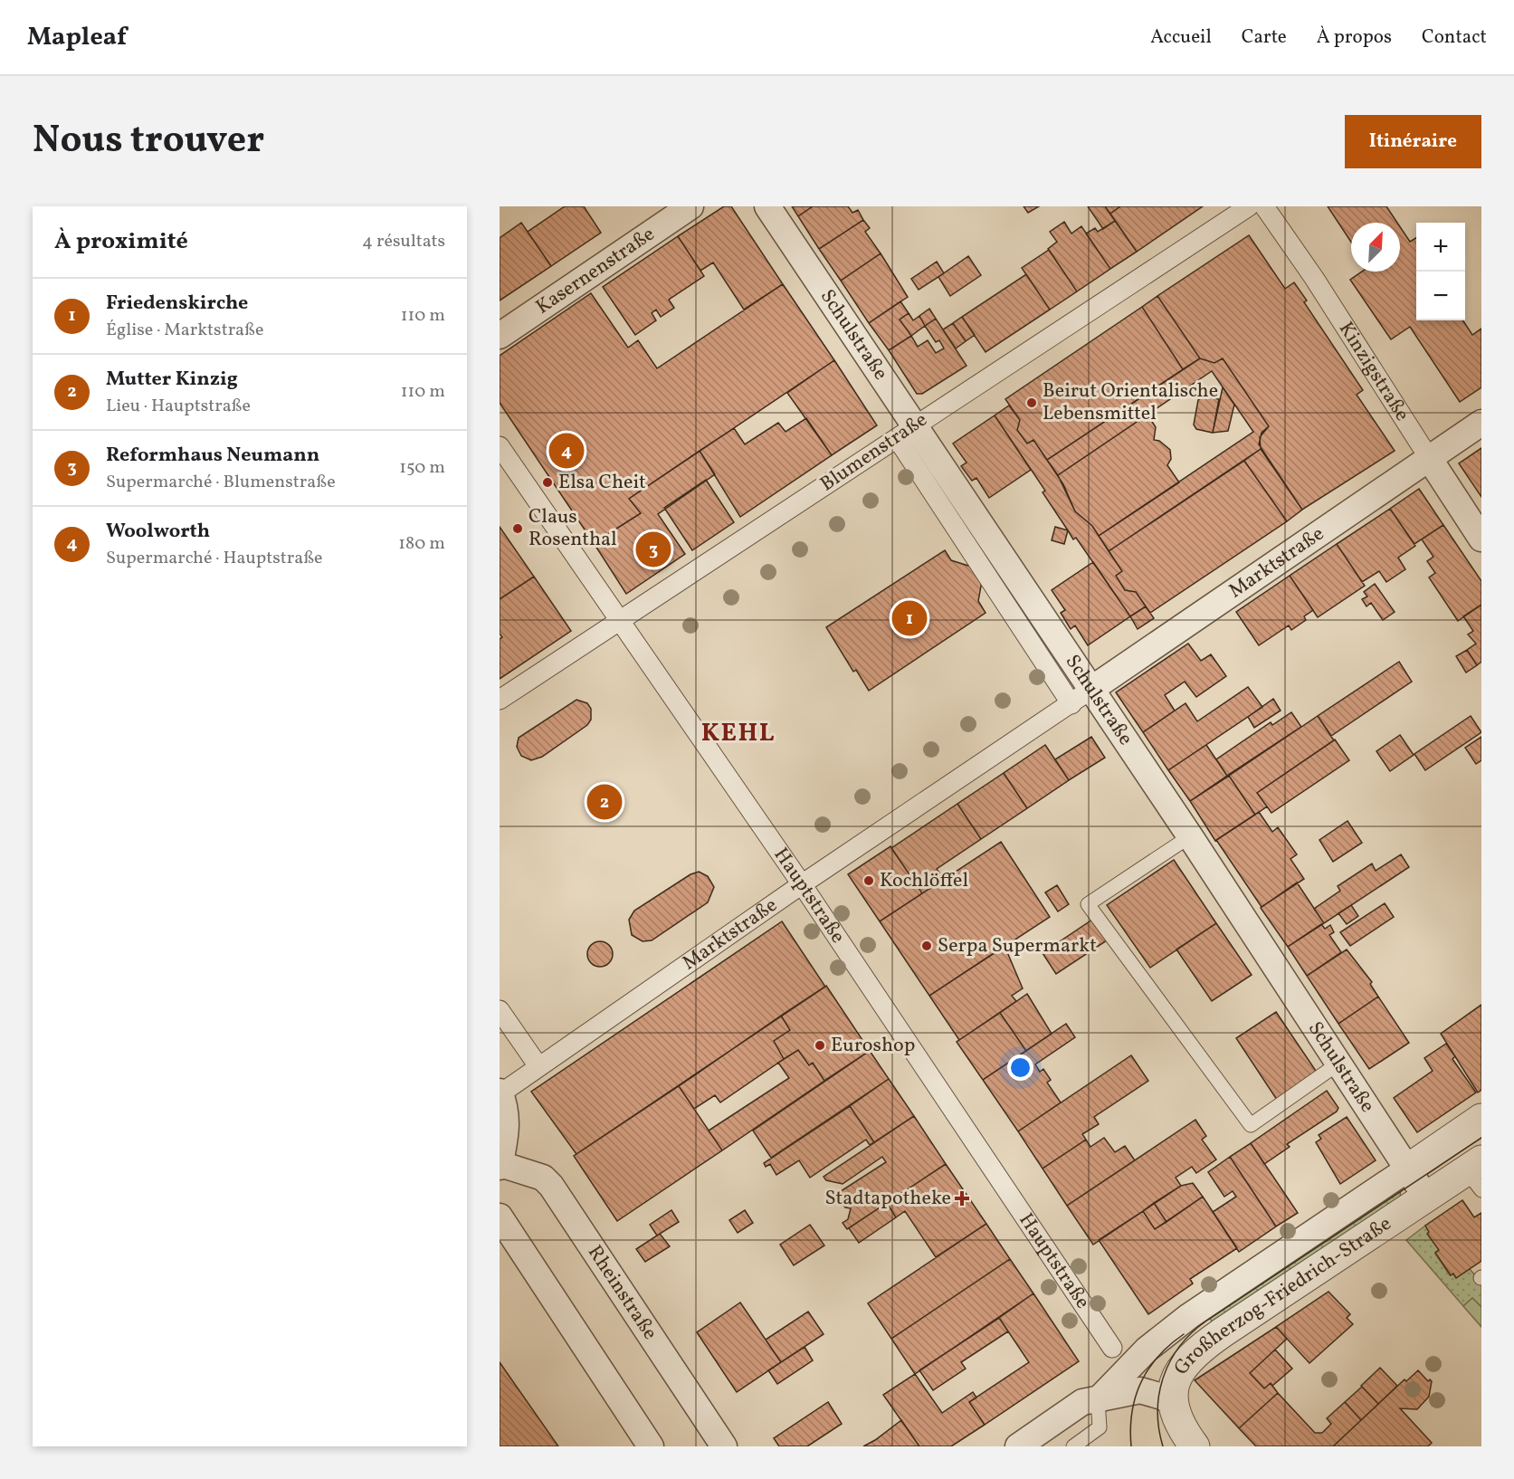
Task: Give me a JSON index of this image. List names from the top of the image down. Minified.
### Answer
{"streets":{"street":["Kasernenstraße","Schulstraße","Kinzigstraße","Blumenstraße","Marktstraße","Hauptstraße","Rheinstraße","Großherzog-Friedrich-Straße"]},"crossings":[["Schulstraße","Blumenstraße"],["Schulstraße","Marktstraße"],["Schulstraße","Großherzog-Friedrich-Straße"],["Kinzigstraße","Marktstraße"],["Blumenstraße","Hauptstraße"],["Marktstraße","Hauptstraße"],["Marktstraße","Rheinstraße"]],"districts":["KEHL"],"places":{"other":["Beirut Orientalische Lebensmittel","Elsa Cheit","Claus Rosenthal","Kochlöffel","Serpa Supermarkt","Euroshop"],"health":["Stadtapotheke"]},"north":"top right","page":{"header":"Mapleaf","nav":["Accueil","Carte","À propos","Contact"],"title":"Nous trouver","buttons":"Itinéraire","heading":["À proximité","4 résultats"],"map_buttons":["+","−"],"list":[{"mark":"1","name":"Friedenskirche","note":"Église · Marktstraße","value":"110 m"},{"mark":"2","name":"Mutter Kinzig","note":"Lieu · Hauptstraße","value":"110 m"},{"mark":"3","name":"Reformhaus Neumann","note":"Supermarché · Blumenstraße","value":"150 m"},{"mark":"4","name":"Woolworth","note":"Supermarché · Hauptstraße","value":"180 m"}],"pins":["4","3","1","2"]}}
